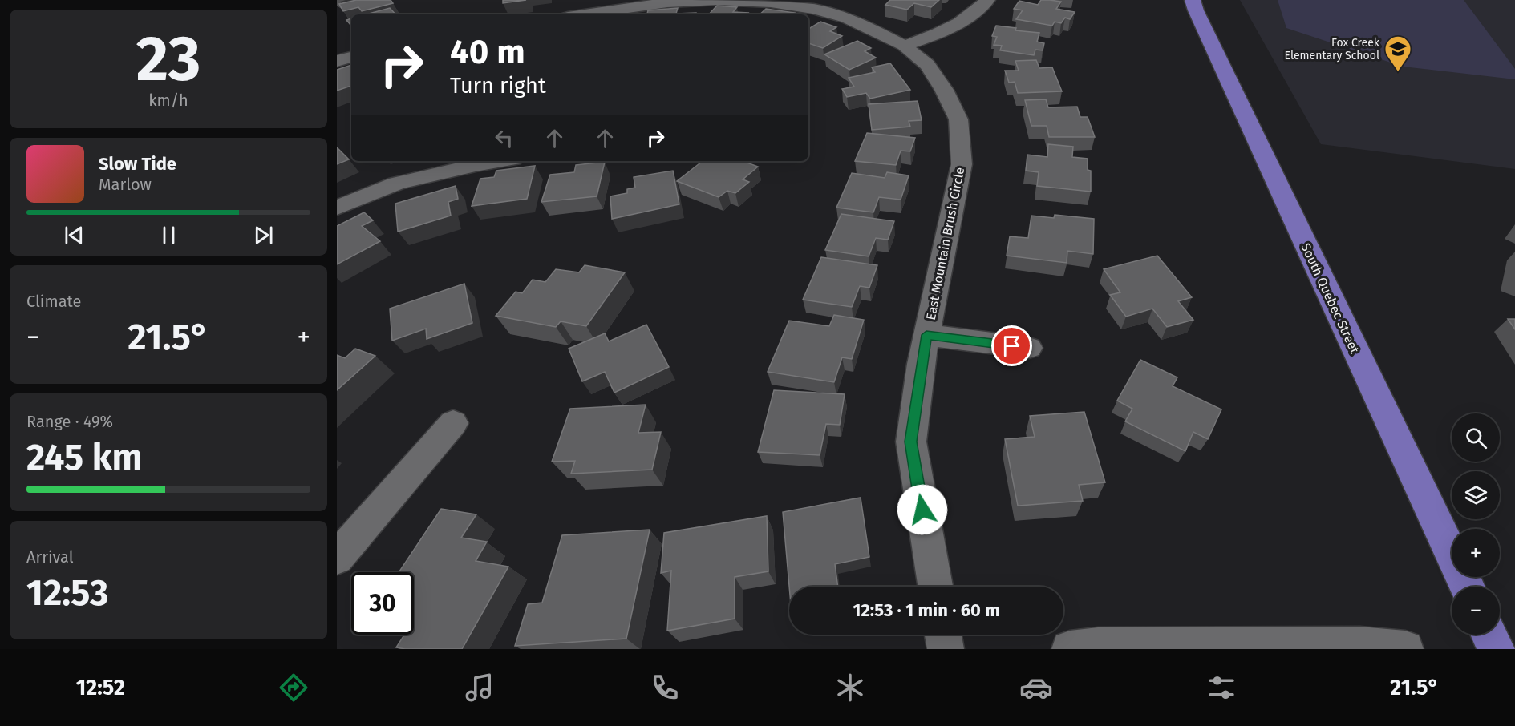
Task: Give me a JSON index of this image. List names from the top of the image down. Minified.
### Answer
{"streets":{"main road":["South Quebec Street"],"street":["East Mountain Brush Circle"]},"places":{"school or university":["Fox Creek Elementary School"]},"page":{"tile":[["23","km/h"],"Climate",["Range · 49%","245 km"],["Arrival","12:53"]],"turn":["40 m","Turn right"],"song":["Slow Tide","Marlow"],"heat":["−","21.5°","+"],"map_buttons":["+","−"],"limit":"30","trip":"12:53 · 1 min · 60 m","tabs":["12:52","21.5°"]}}
